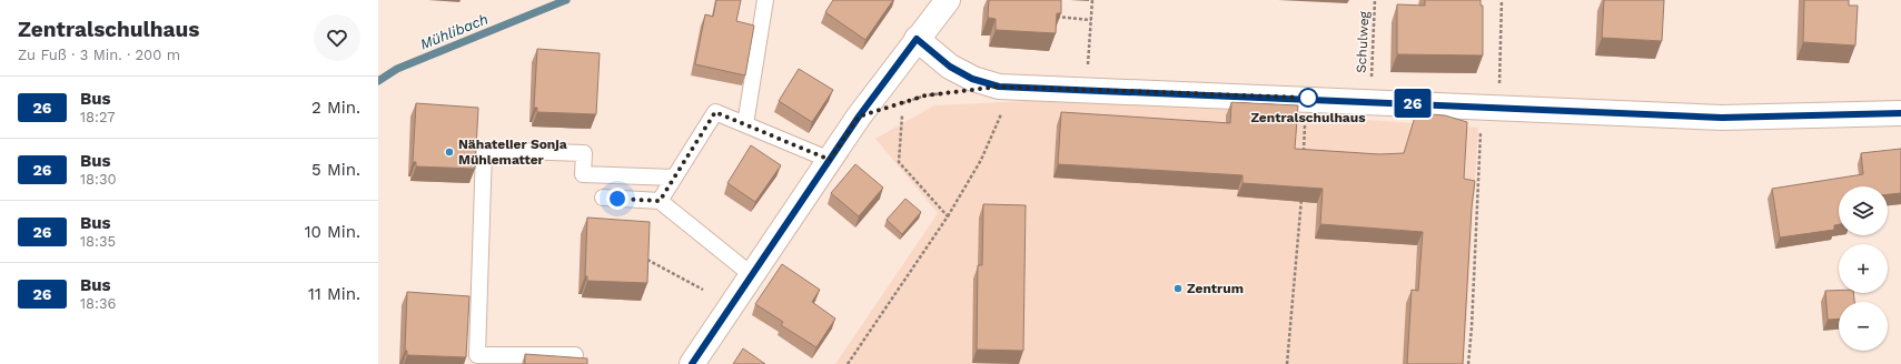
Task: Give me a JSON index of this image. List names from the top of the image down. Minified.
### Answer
{"streets":{"path":["Schulweg"]},"water":["Mühlibach"],"places":["Zentralschulhaus","Nähatelier Sonja Mühlematter","Zentrum"],"lines":["bus line 26"],"page":{"heading":["Zentralschulhaus","Zu Fuß · 3 Min. · 200 m"],"on_map":"26","list":[{"mark":"26","name":"Bus","note":"18:27","value":"2 Min."},{"mark":"26","name":"Bus","note":"18:30","value":"5 Min."},{"mark":"26","name":"Bus","note":"18:35","value":"10 Min."},{"mark":"26","name":"Bus","note":"18:36","value":"11 Min."}],"map_buttons":["+","−"]}}
